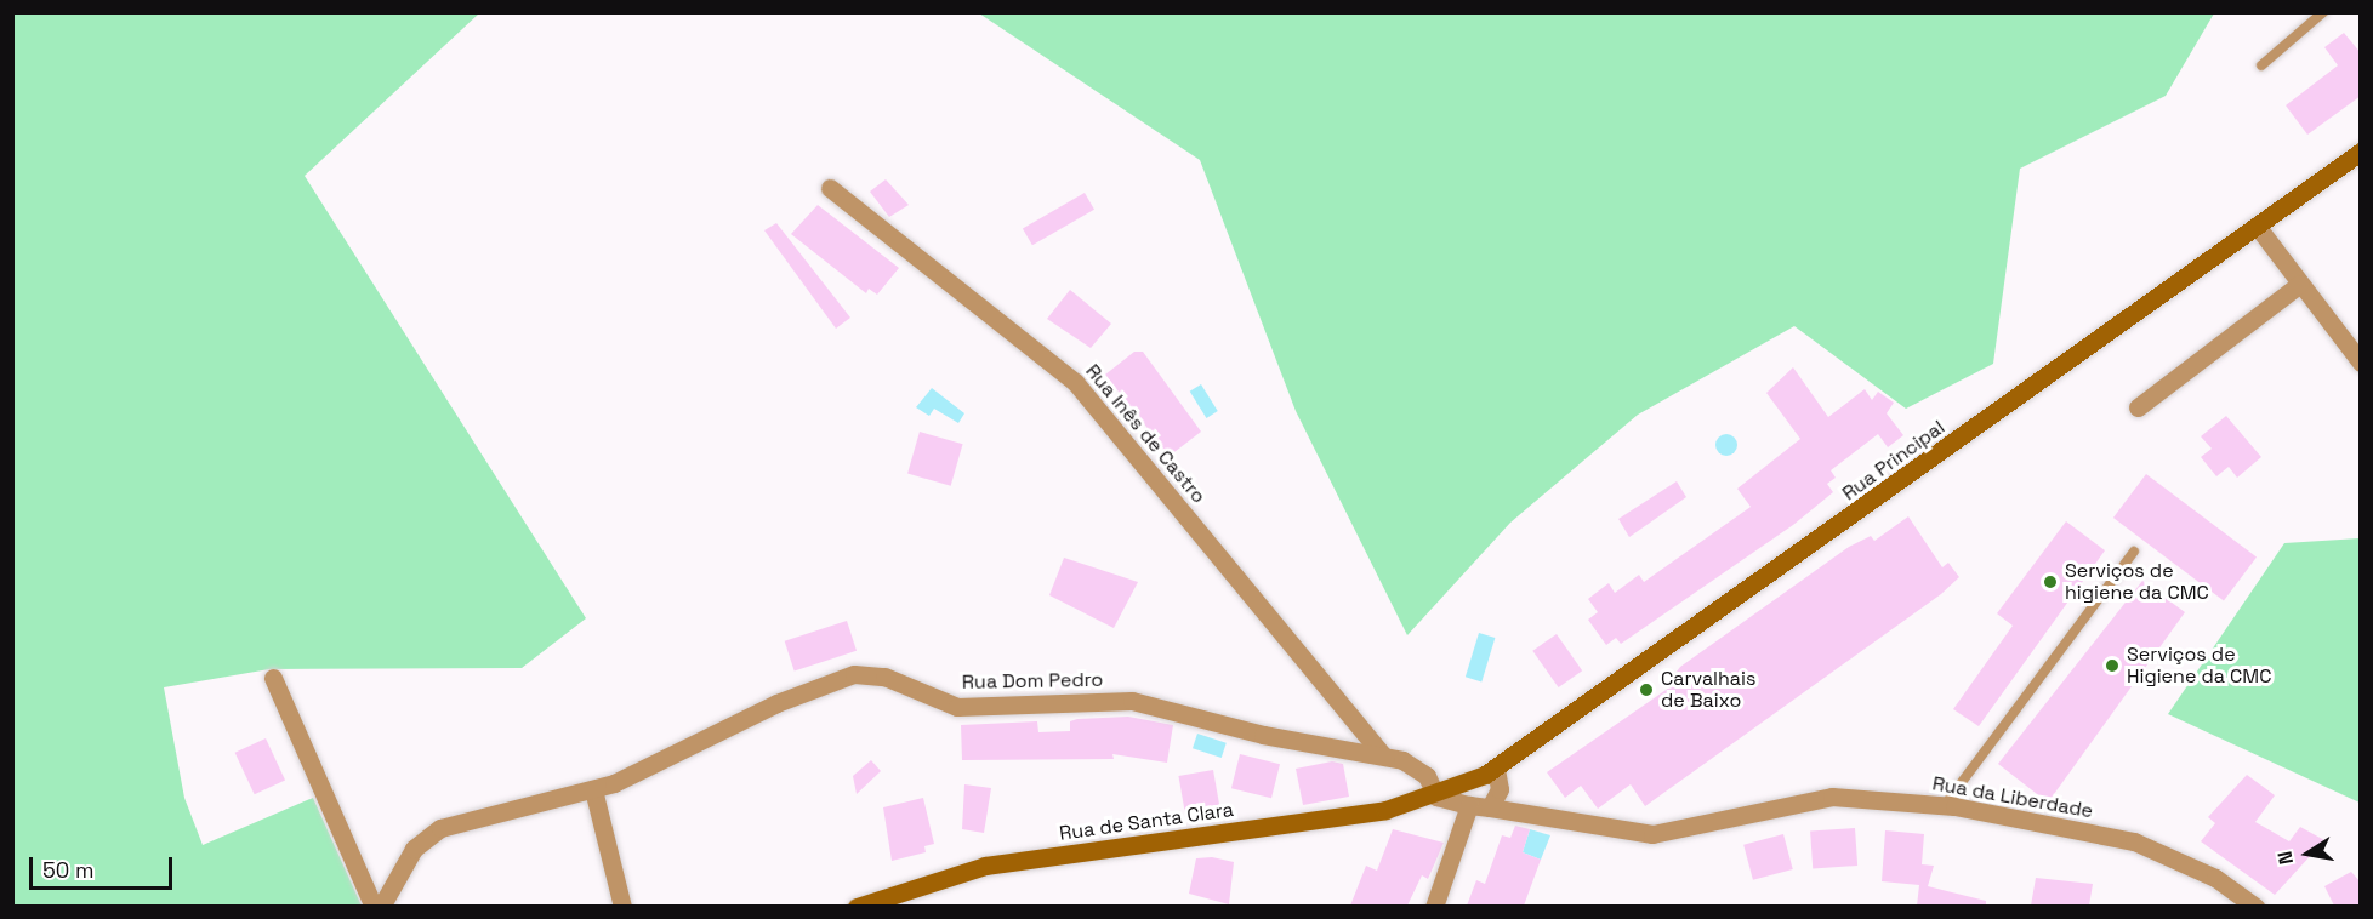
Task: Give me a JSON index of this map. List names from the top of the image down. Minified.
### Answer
{"streets":{"street":["Rua Inês de Castro","Rua Principal","Rua Dom Pedro","Rua da Liberdade","Rua de Santa Clara"]},"crossings":[["Rua Inês de Castro","Rua Dom Pedro"],["Rua Principal","Rua Dom Pedro"],["Rua Principal","Rua da Liberdade"],["Rua Principal","Rua de Santa Clara"],["Rua Dom Pedro","Rua da Liberdade"],["Rua Dom Pedro","Rua de Santa Clara"],["Rua da Liberdade","Rua de Santa Clara"]],"places":["Serviços de higiene da CMC","Serviços de Higiene da CMC","Carvalhais de Baixo"],"scale_bar":"50 m","north":"left"}
